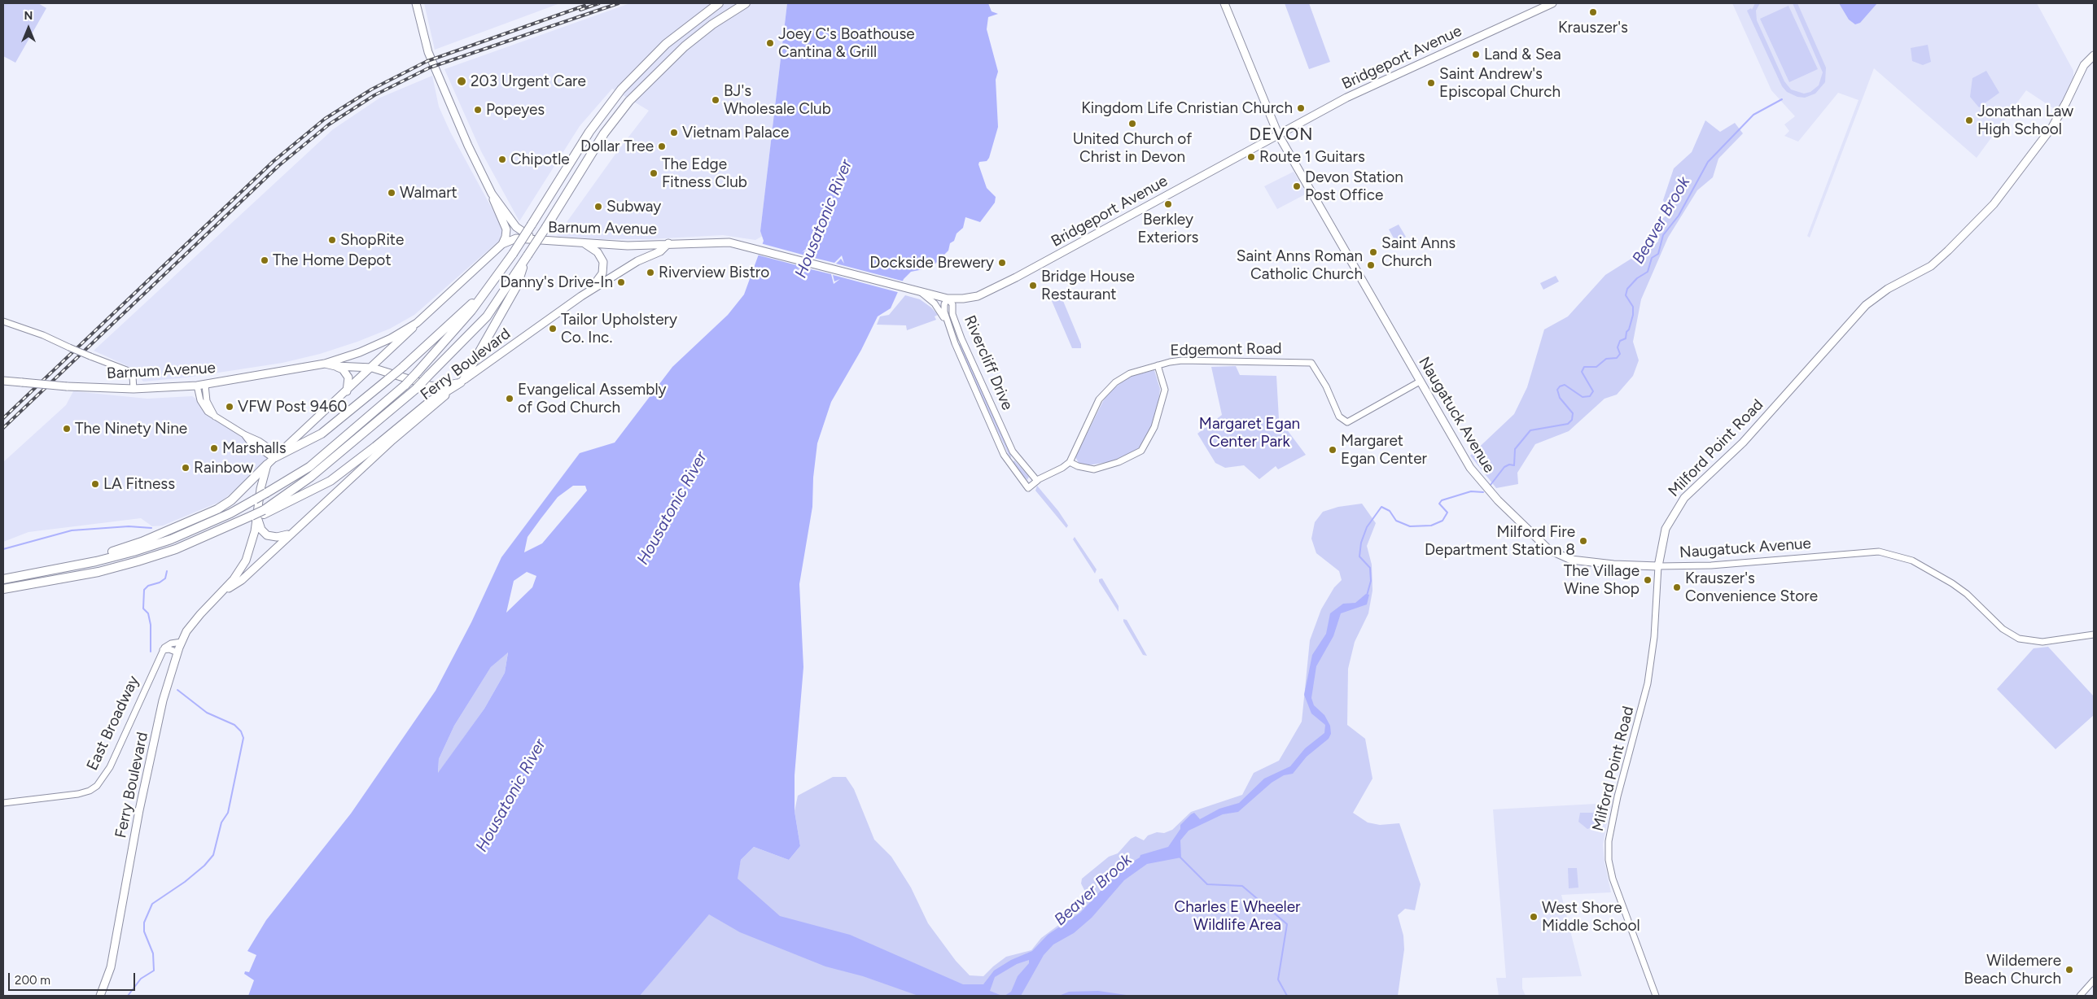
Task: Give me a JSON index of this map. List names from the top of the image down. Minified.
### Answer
{"streets":{"main road":["Bridgeport Avenue","Barnum Avenue","Ferry Boulevard","Naugatuck Avenue","Milford Point Road"],"street":["Edgemont Road","Rivercliff Drive","East Broadway"]},"crossings":[["Bridgeport Avenue","Barnum Avenue"],["Bridgeport Avenue","Rivercliff Drive"],["Bridgeport Avenue","Naugatuck Avenue"],["Barnum Avenue","Rivercliff Drive"],["Barnum Avenue","Ferry Boulevard"],["Edgemont Road","Naugatuck Avenue"],["Naugatuck Avenue","Milford Point Road"]],"districts":["DEVON"],"water":["Housatonic River","Beaver Brook"],"parks":["Margaret Egan Center Park","Charles E Wheeler Wildlife Area"],"places":["Krauszer's","Joey C's Boathouse Cantina & Grill","Land & Sea","203 Urgent Care","Saint Andrew's Episcopal Church","BJ's Wholesale Club","Kingdom Life Cnristian Church","Popeyes","Jonathan Law High School","United Church of Christ in Devon","Vietnam Palace","Dollar Tree","Route 1 Guitars","Chipotle","The Edge Fitness Club","Devon Station Post Office","Walmart","Berkley Exteriors","Subway","ShopRite","Saint Anns Church","The Home Depot","Dockside Brewery","Saint Anns Roman Catholic Church","Riverview Bistro","Danny's Drive-In","Bridge House Restaurant","Tailor Upholstery Co. Inc.","Evangelical Assembly of God Church","VFW Post 9460","The Ninety Nine","Marshalls","Margaret Egan Center","Rainbow","LA Fitness","Milford Fire Department Station 8","The Village Wine Shop","Krauszer's Convenience Store","West Shore Middle School","Wildemere Beach Church"],"scale_bar":"200 m","north":"top"}
